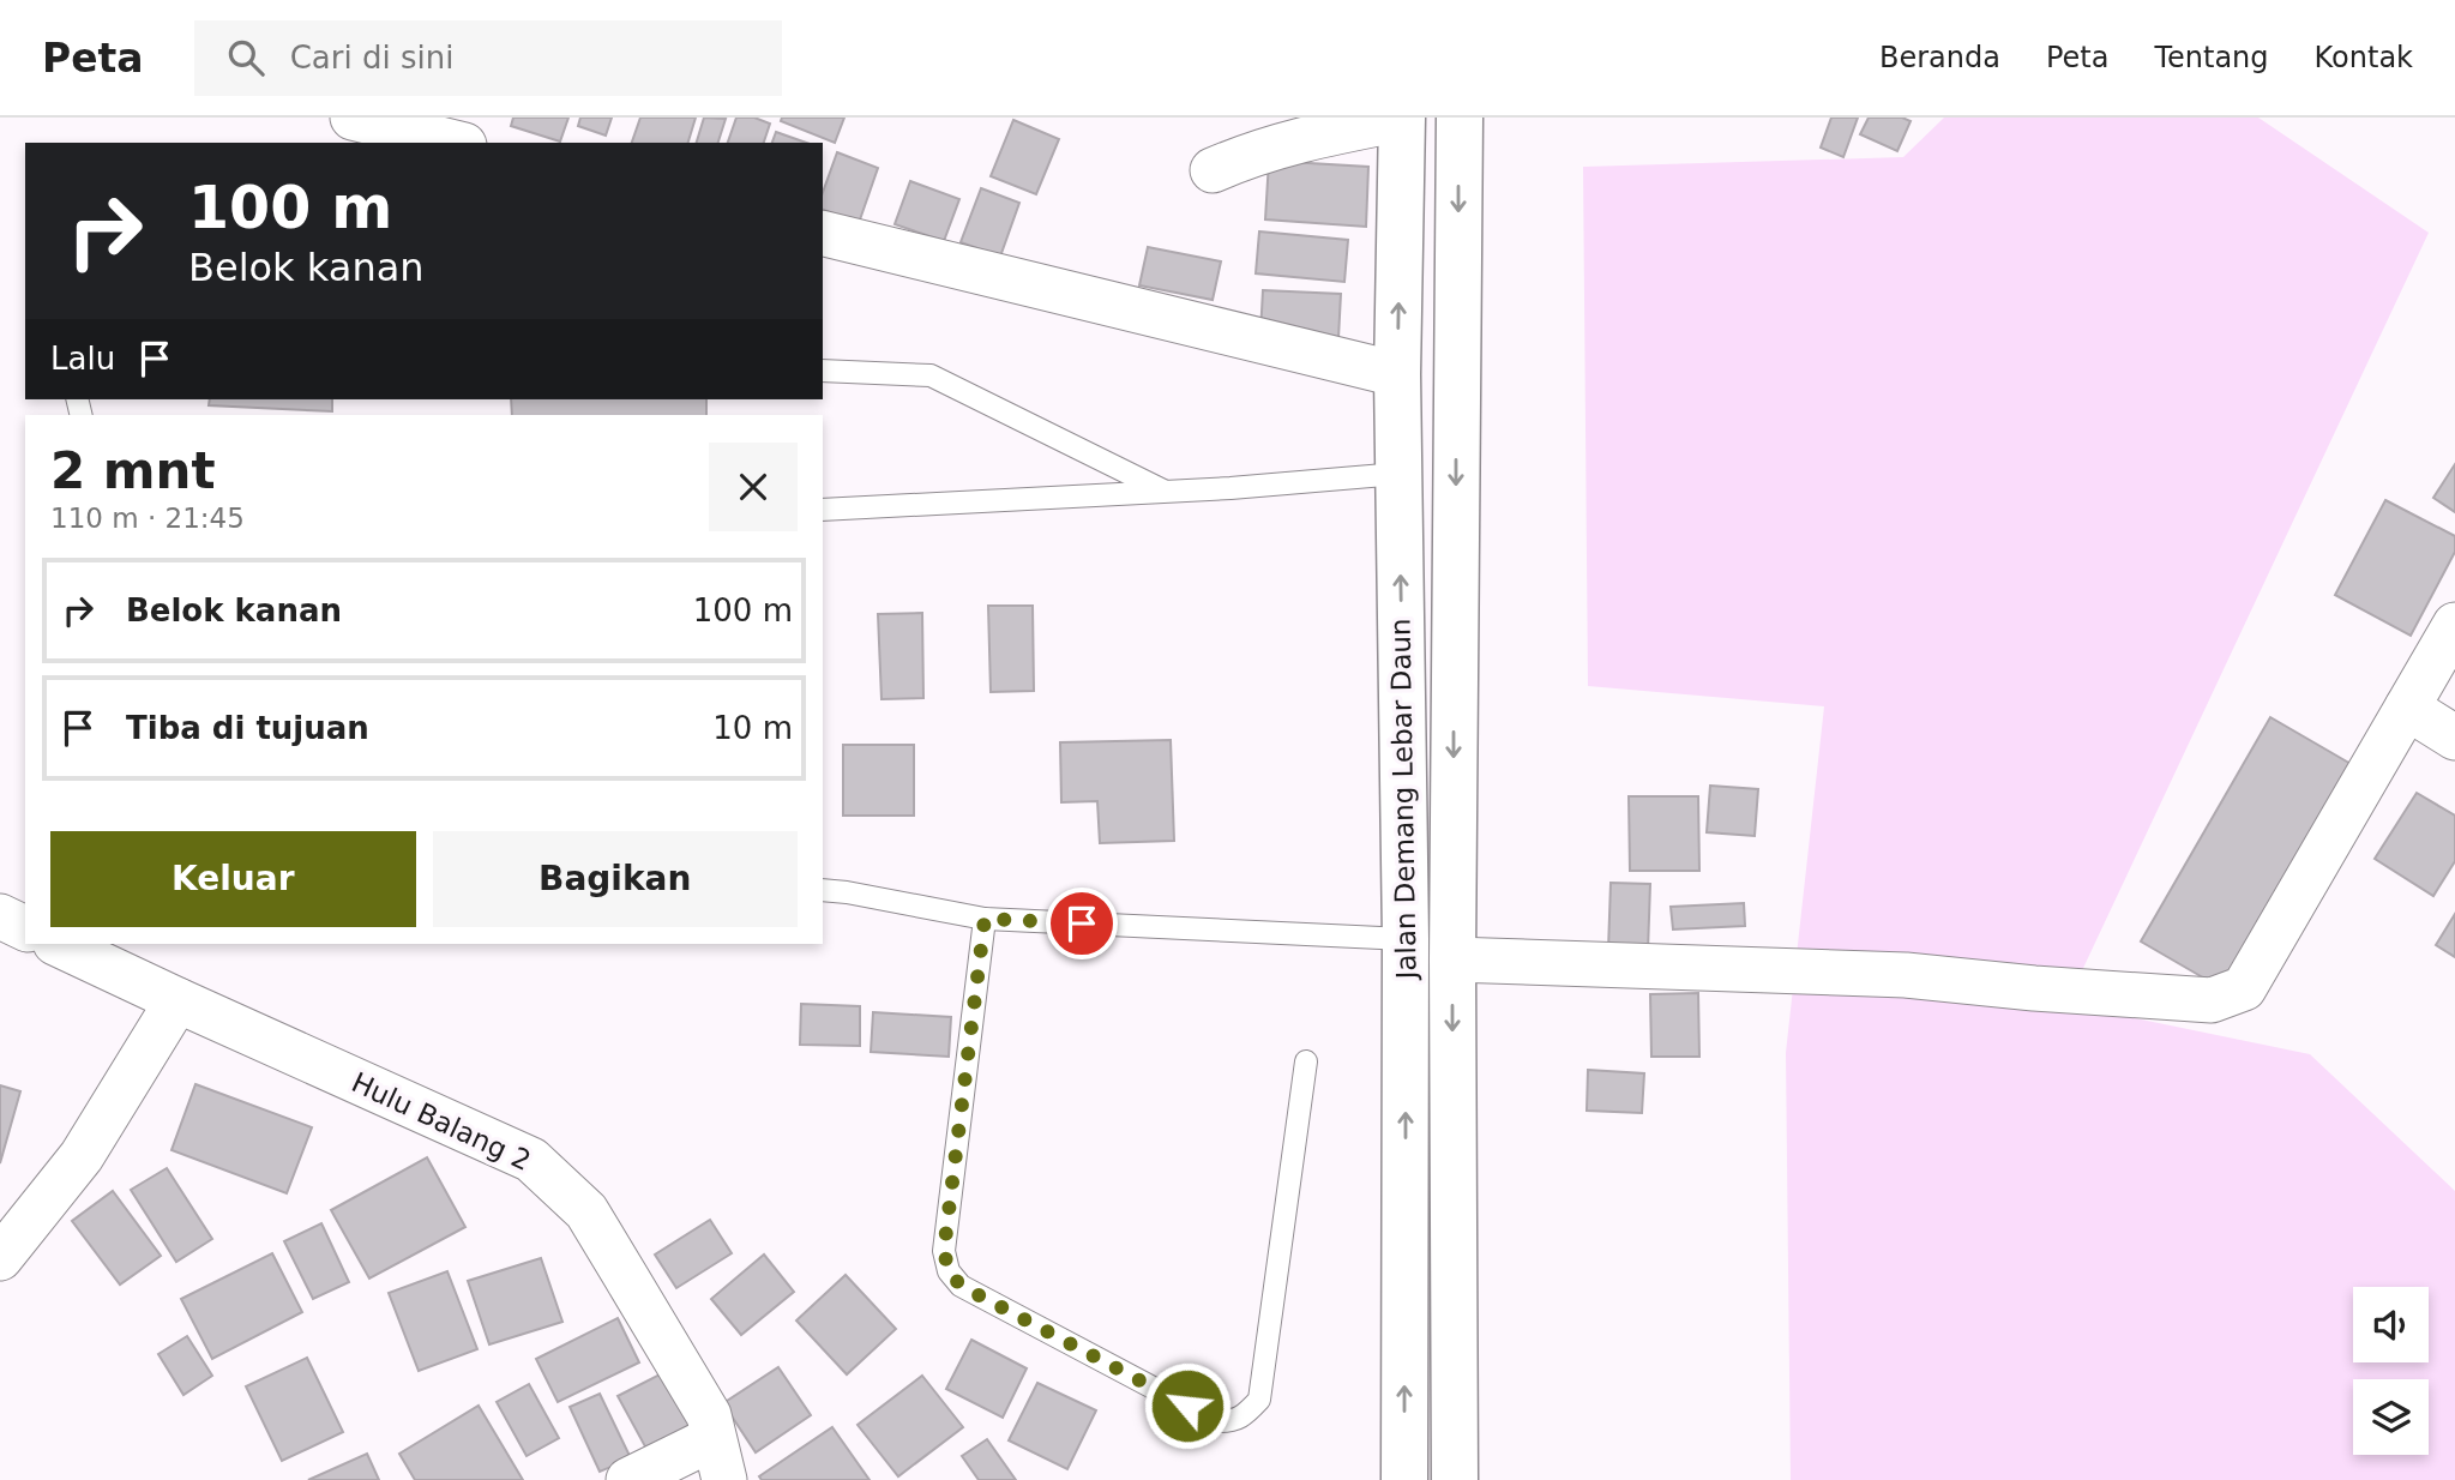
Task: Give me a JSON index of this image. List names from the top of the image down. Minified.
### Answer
{"streets":{"highway":["Jalan Demang Lebar Daun"],"street":["Hulu Balang 2"]},"page":{"header":"Peta","search":"Cari di sini","nav":["Beranda","Peta","Tentang","Kontak"],"turn":["100 m","Belok kanan"],"then":"Lalu","heading":["2 mnt","110 m · 21:45"],"list":[{"name":"Belok kanan","value":"100 m"},{"name":"Tiba di tujuan","value":"10 m"}],"buttons":["Keluar","Bagikan"]}}
